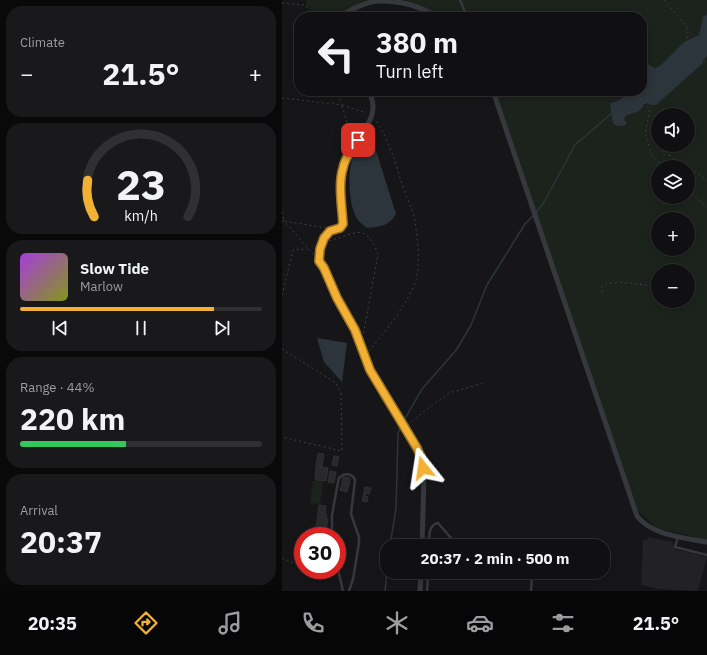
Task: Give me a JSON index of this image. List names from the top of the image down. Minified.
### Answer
{"page":{"tile":["Climate",["Range · 44%","220 km"],["Arrival","20:37"]],"turn":["380 m","Turn left"],"heat":["−","21.5°","+"],"map_buttons":["+","−"],"song":["Slow Tide","Marlow"],"limit":"30","trip":"20:37 · 2 min · 500 m","tabs":["20:35","21.5°"],"gauge":["23","km/h"]}}
